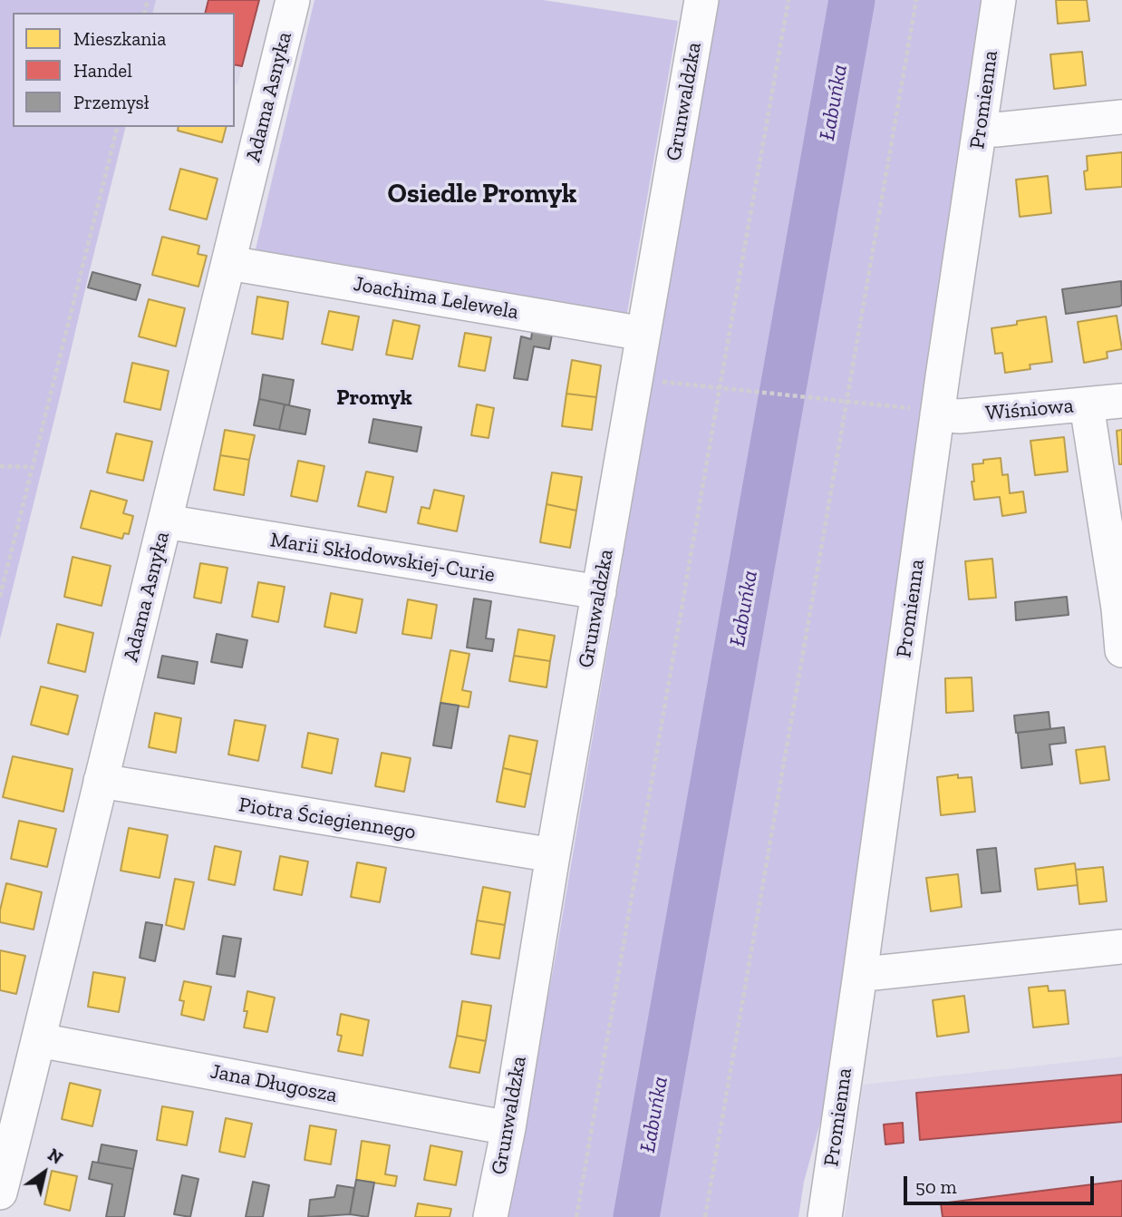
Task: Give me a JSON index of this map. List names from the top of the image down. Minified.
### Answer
{"streets":{"street":["Adama Asnyka","Promienna","Grunwaldzka","Joachima Lelewela","Wiśniowa","Marii Skłodowskiej-Curie","Piotra Ściegiennego","Jana Długosza"]},"crossings":[["Adama Asnyka","Joachima Lelewela"],["Adama Asnyka","Marii Skłodowskiej-Curie"],["Adama Asnyka","Piotra Ściegiennego"],["Adama Asnyka","Jana Długosza"],["Promienna","Wiśniowa"],["Grunwaldzka","Joachima Lelewela"],["Grunwaldzka","Marii Skłodowskiej-Curie"],["Grunwaldzka","Piotra Ściegiennego"],["Grunwaldzka","Jana Długosza"]],"districts":["Osiedle Promyk","Promyk"],"water":["Łabuńka"],"legend":["Mieszkania","Handel","Przemysł"],"scale_bar":"50 m","north":"top right"}
